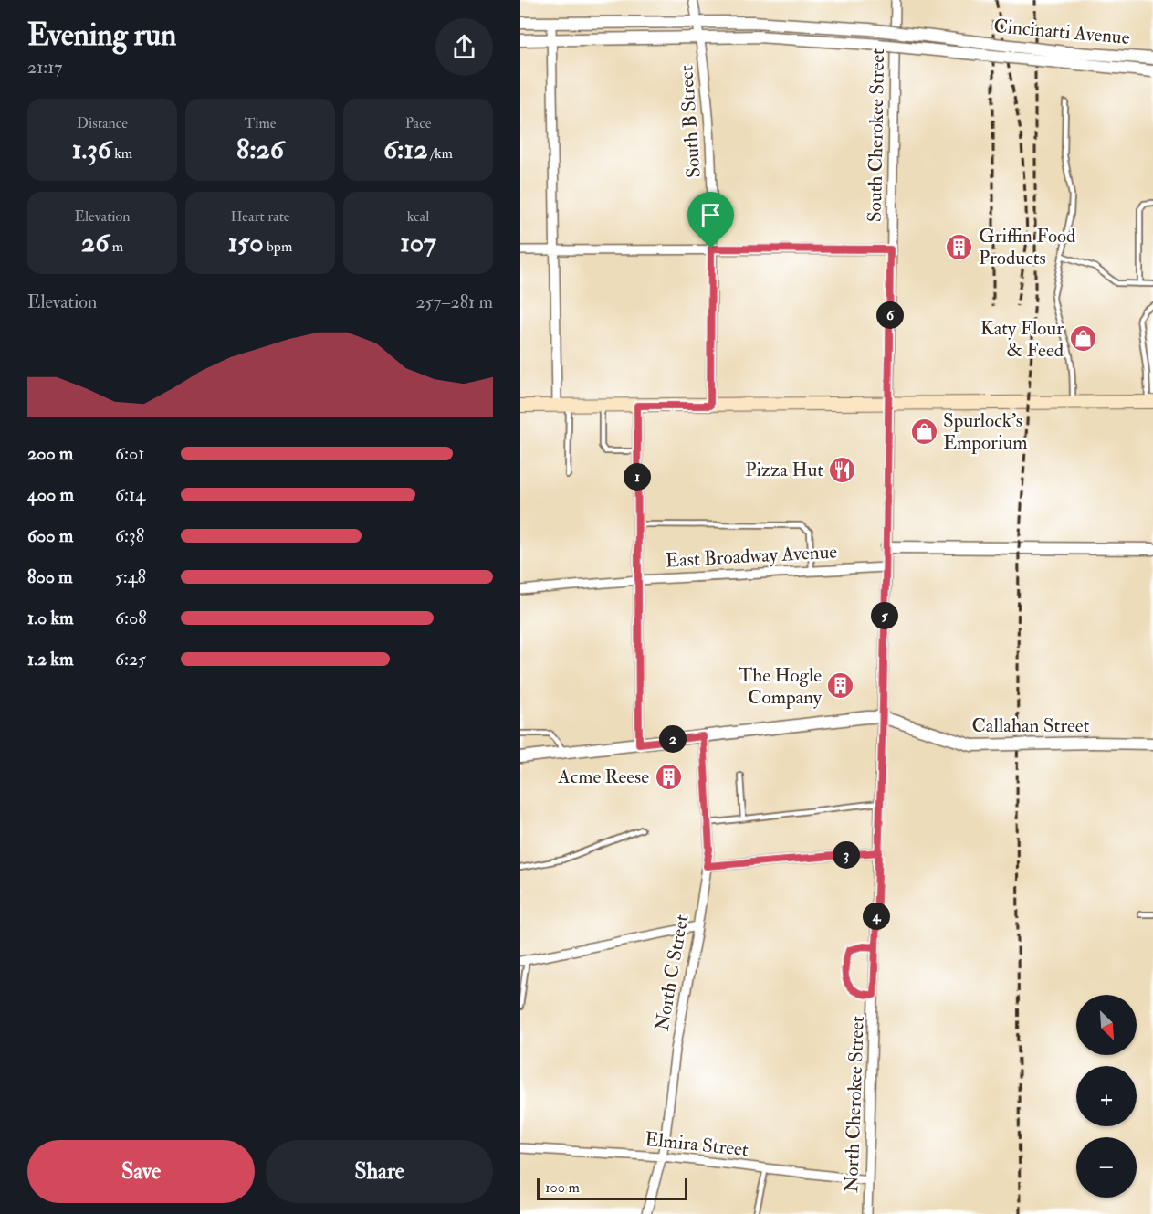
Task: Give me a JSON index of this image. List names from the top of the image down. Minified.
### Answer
{"streets":{"street":["Cincinatti Avenue","South B Street","South Cherokee Street","East Broadway Avenue","Callahan Street","North C Street","North Cherokee Street","Elmira Street"]},"crossings":[["Cincinatti Avenue","South B Street"],["South Cherokee Street","North Cherokee Street"],["East Broadway Avenue","North Cherokee Street"],["Callahan Street","North C Street"],["Callahan Street","North Cherokee Street"],["North C Street","Elmira Street"],["North Cherokee Street","Elmira Street"]],"places":{"building":["Griffin Food Products","The Hogle Company","Acme Reese"],"shop":["Katy Flour & Feed","Spurlock's Emporium"],"restaurant":["Pizza Hut"]},"scale_bar":"100 m","north":"bottom right","page":{"heading":["Evening run","21:17"],"stats":[["Distance","1.36 km"],["Time","8:26"],["Pace","6:12 /km"],["Elevation","26 m"],["Heart rate","150 bpm"],["kcal","107"]],"chart":["Elevation","257–281 m"],"pins":["6","1","5","2","3","4"],"list":[{"name":"200 m","note":"6:01"},{"name":"400 m","note":"6:14"},{"name":"600 m","note":"6:38"},{"name":"800 m","note":"5:48"},{"name":"1.0 km","note":"6:08"},{"name":"1.2 km","note":"6:25"}],"map_buttons":["+","−"],"buttons":["Save","Share"],"scale":"100 m"}}
